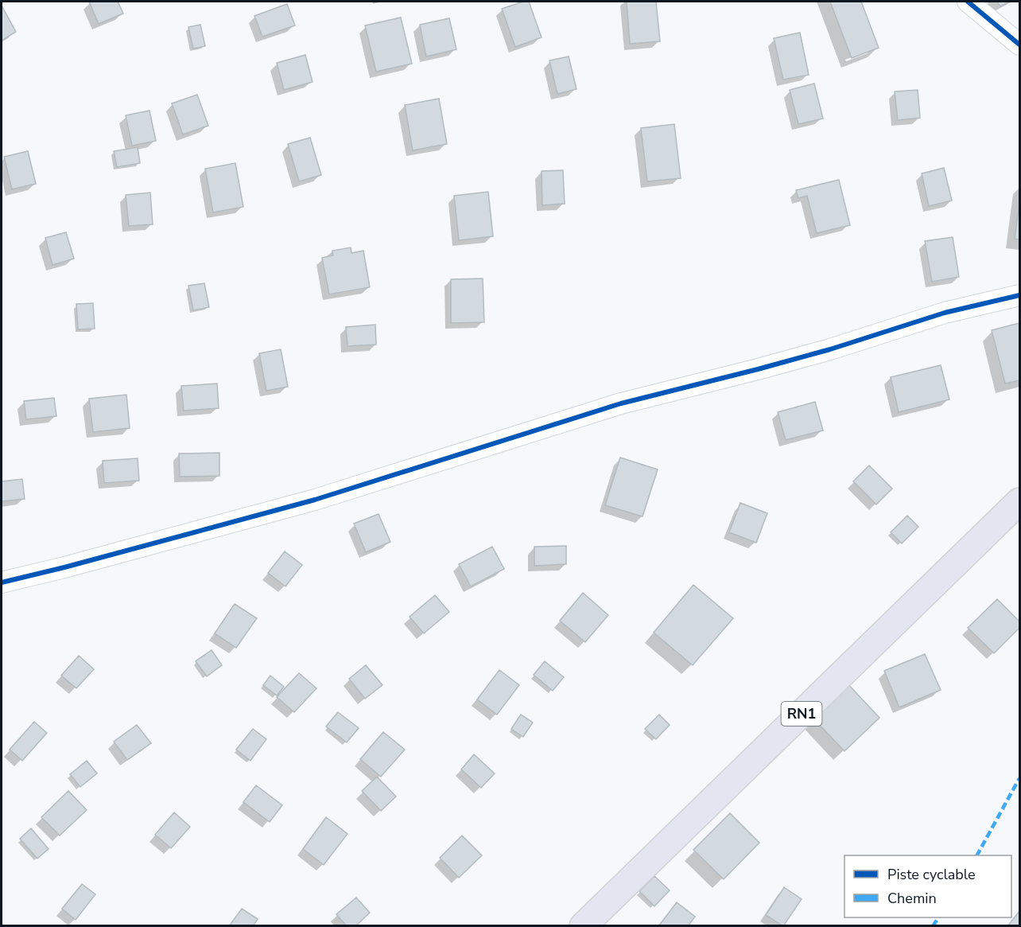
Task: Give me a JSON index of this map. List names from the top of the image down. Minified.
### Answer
{"streets":{"highway":["RN1"]},"legend":["Piste cyclable","Chemin"]}
